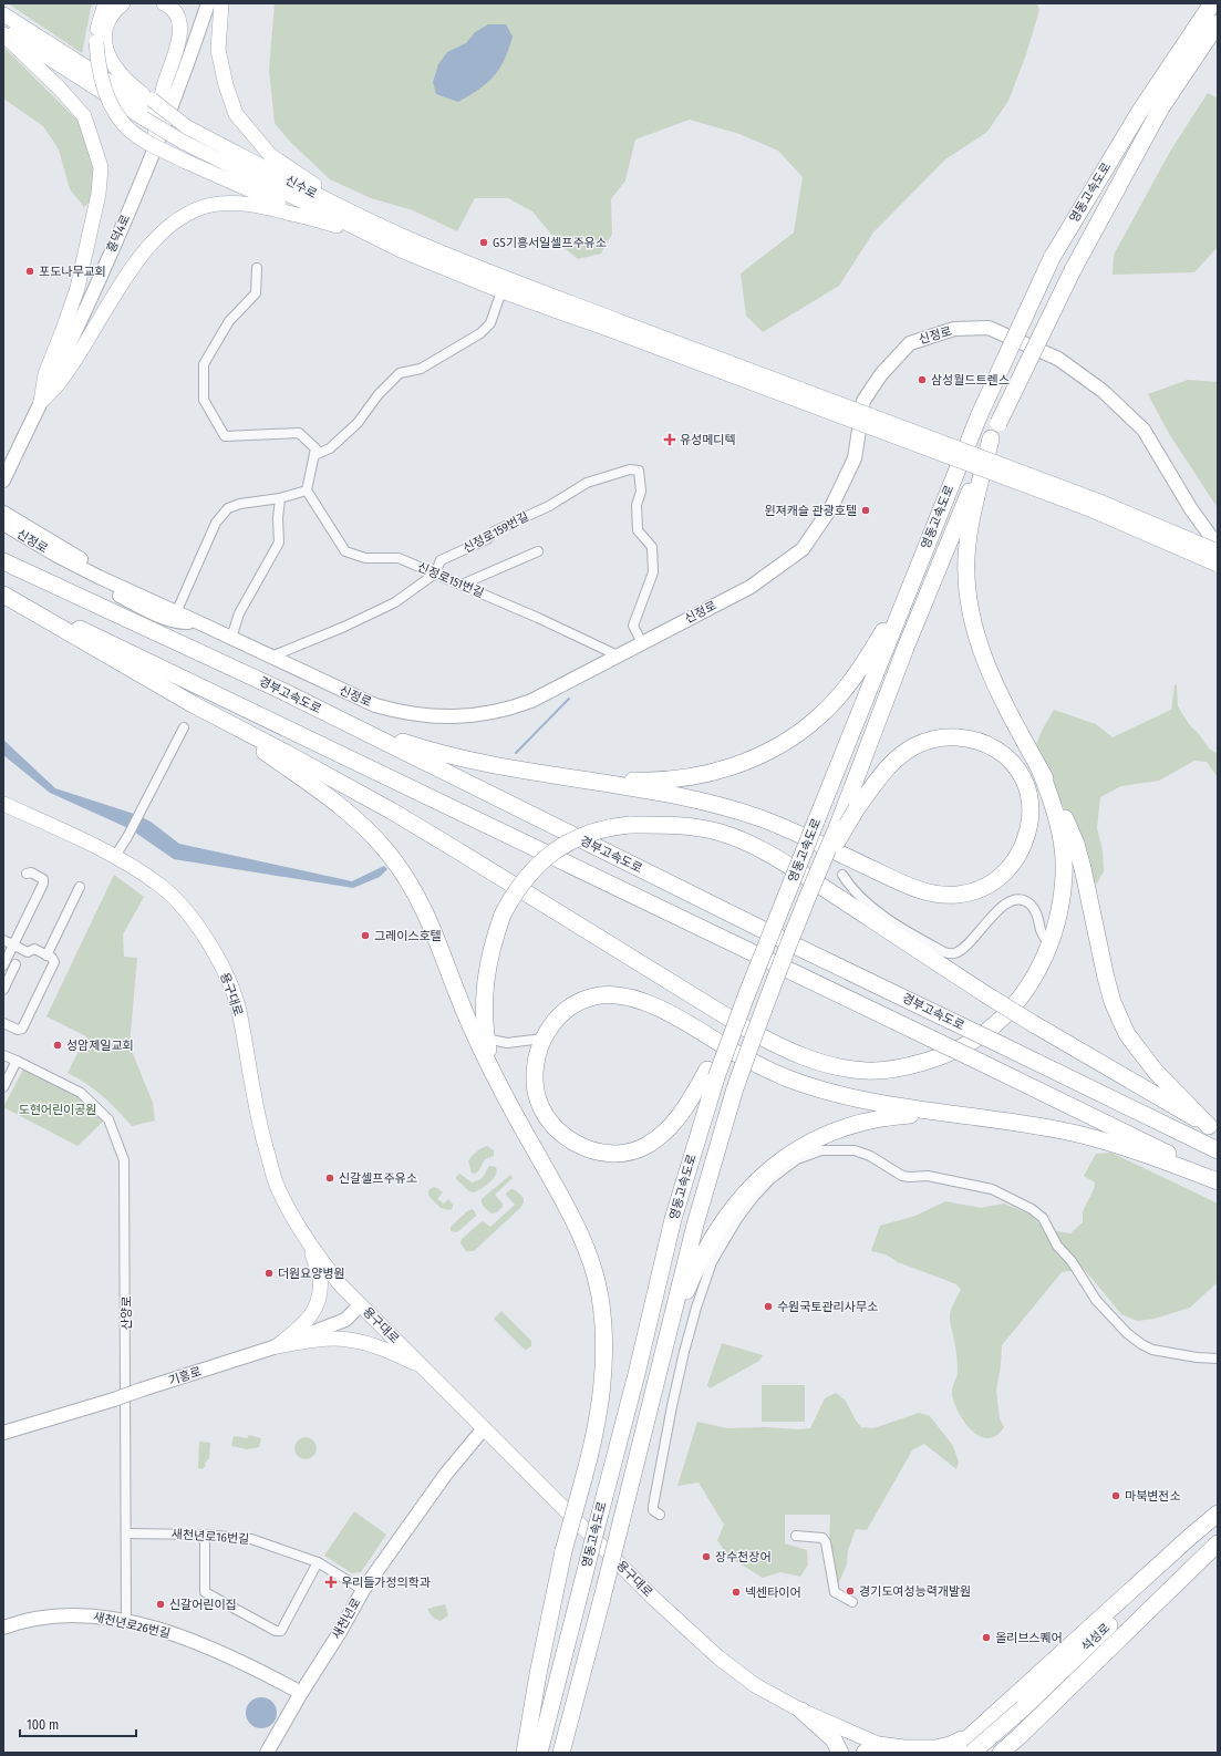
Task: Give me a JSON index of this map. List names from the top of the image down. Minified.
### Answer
{"streets":{"highway":["영동고속도로","경부고속도로","석성로"],"main road":["신수로","용구대로"],"street":["흥덕4로","신정로","신정로159번길","신정로151번길","산양로","기흥로","새천년로16번길","새천년로","새천년로26번길"]},"crossings":[["신정로","신정로159번길"],["신정로","신정로151번길"],["신정로159번길","신정로151번길"],["용구대로","기흥로"],["용구대로","새천년로"],["산양로","새천년로16번길"],["산양로","새천년로26번길"],["새천년로16번길","새천년로"],["새천년로","새천년로26번길"]],"parks":["도현어린이공원"],"places":{"other":["GS기흥서일셀프주유소","포도나무교회","삼성월드트렌스","윈져캐슬 관광호텔","그레이스호텔","성암제일교회","신갈셀프주유소","더원요양병원","수원국토관리사무소","마북변전소","장수천장어","경기도여성능력개발원","넥센타이어","신갈어린이집","올리브스퀘어"],"health":["유성메디텍","우리들가정의학과"]},"scale_bar":"100 m"}
